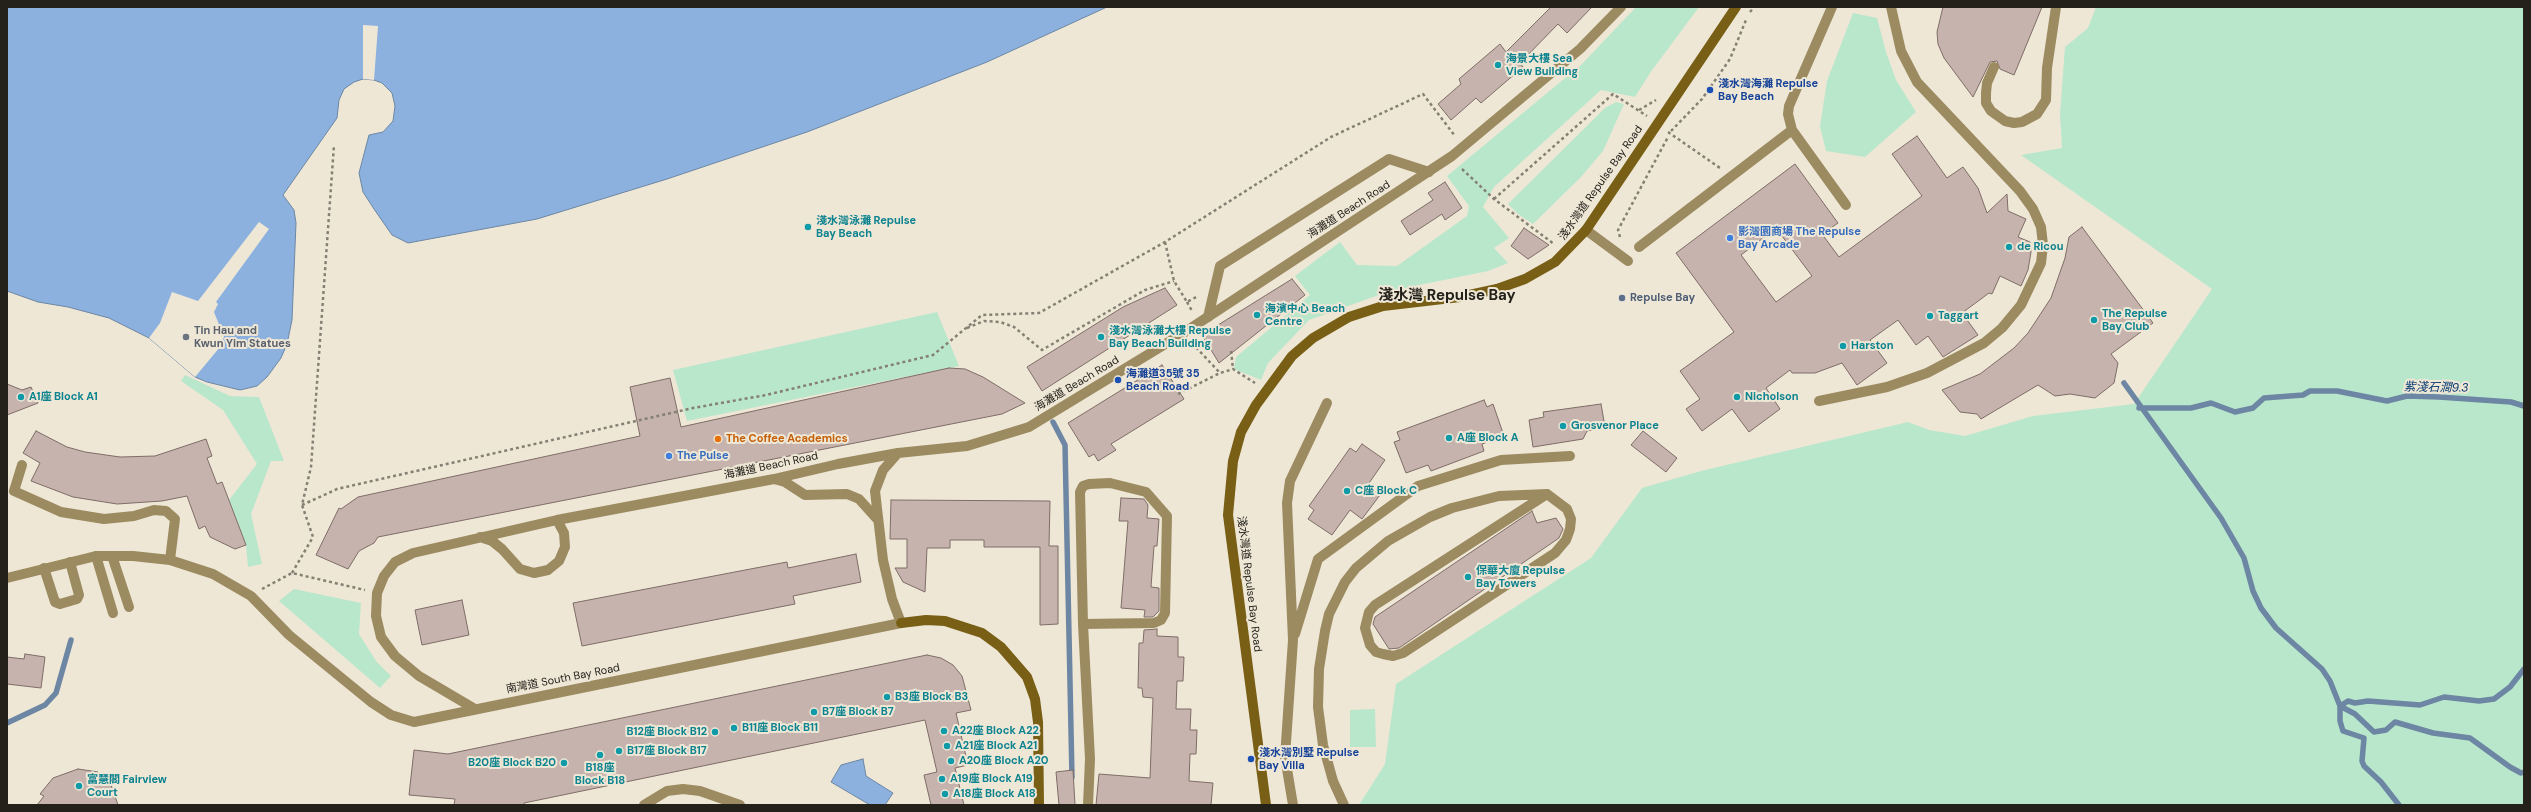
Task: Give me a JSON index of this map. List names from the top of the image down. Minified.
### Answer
{"streets":{"main road":["淺水灣道 Repulse Bay Road","南灣道 South Bay Road"],"street":["海灘道 Beach Road"]},"crossings":[["海灘道 Beach Road","南灣道 South Bay Road"]],"districts":["淺水灣 Repulse Bay"],"water":["紫淺石澗9.3"],"places":["海景大樓 Sea View Building","淺水灣海灘 Repulse Bay Beach","淺水灣泳灘 Repulse Bay Beach","影灣園商場 The Repulse Bay Arcade","de Ricou","Repulse Bay","海濱中心 Beach Centre","Taggart","The Repulse Bay Club","Tin Hau and Kwun Yim Statues","淺水灣泳灘大樓 Repulse Bay Beach Building","Harston","海灘道35號 35 Beach Road","A1座 Block A1","Nicholson","Grosvenor Place","A座 Block A","The Coffee Academics","The Pulse","C座 Block C","保華大廈 Repulse Bay Towers","B3座 Block B3","B7座 Block B7","B11座 Block B11","A22座 Block A22","B12座 Block B12","A21座 Block A21","B17座 Block B17","B18座 Block B18","淺水灣別墅 Repulse Bay Villa","A20座 Block A20","B20座 Block B20","A19座 Block A19","富慧閣 Fairview Court","A18座 Block A18"]}
